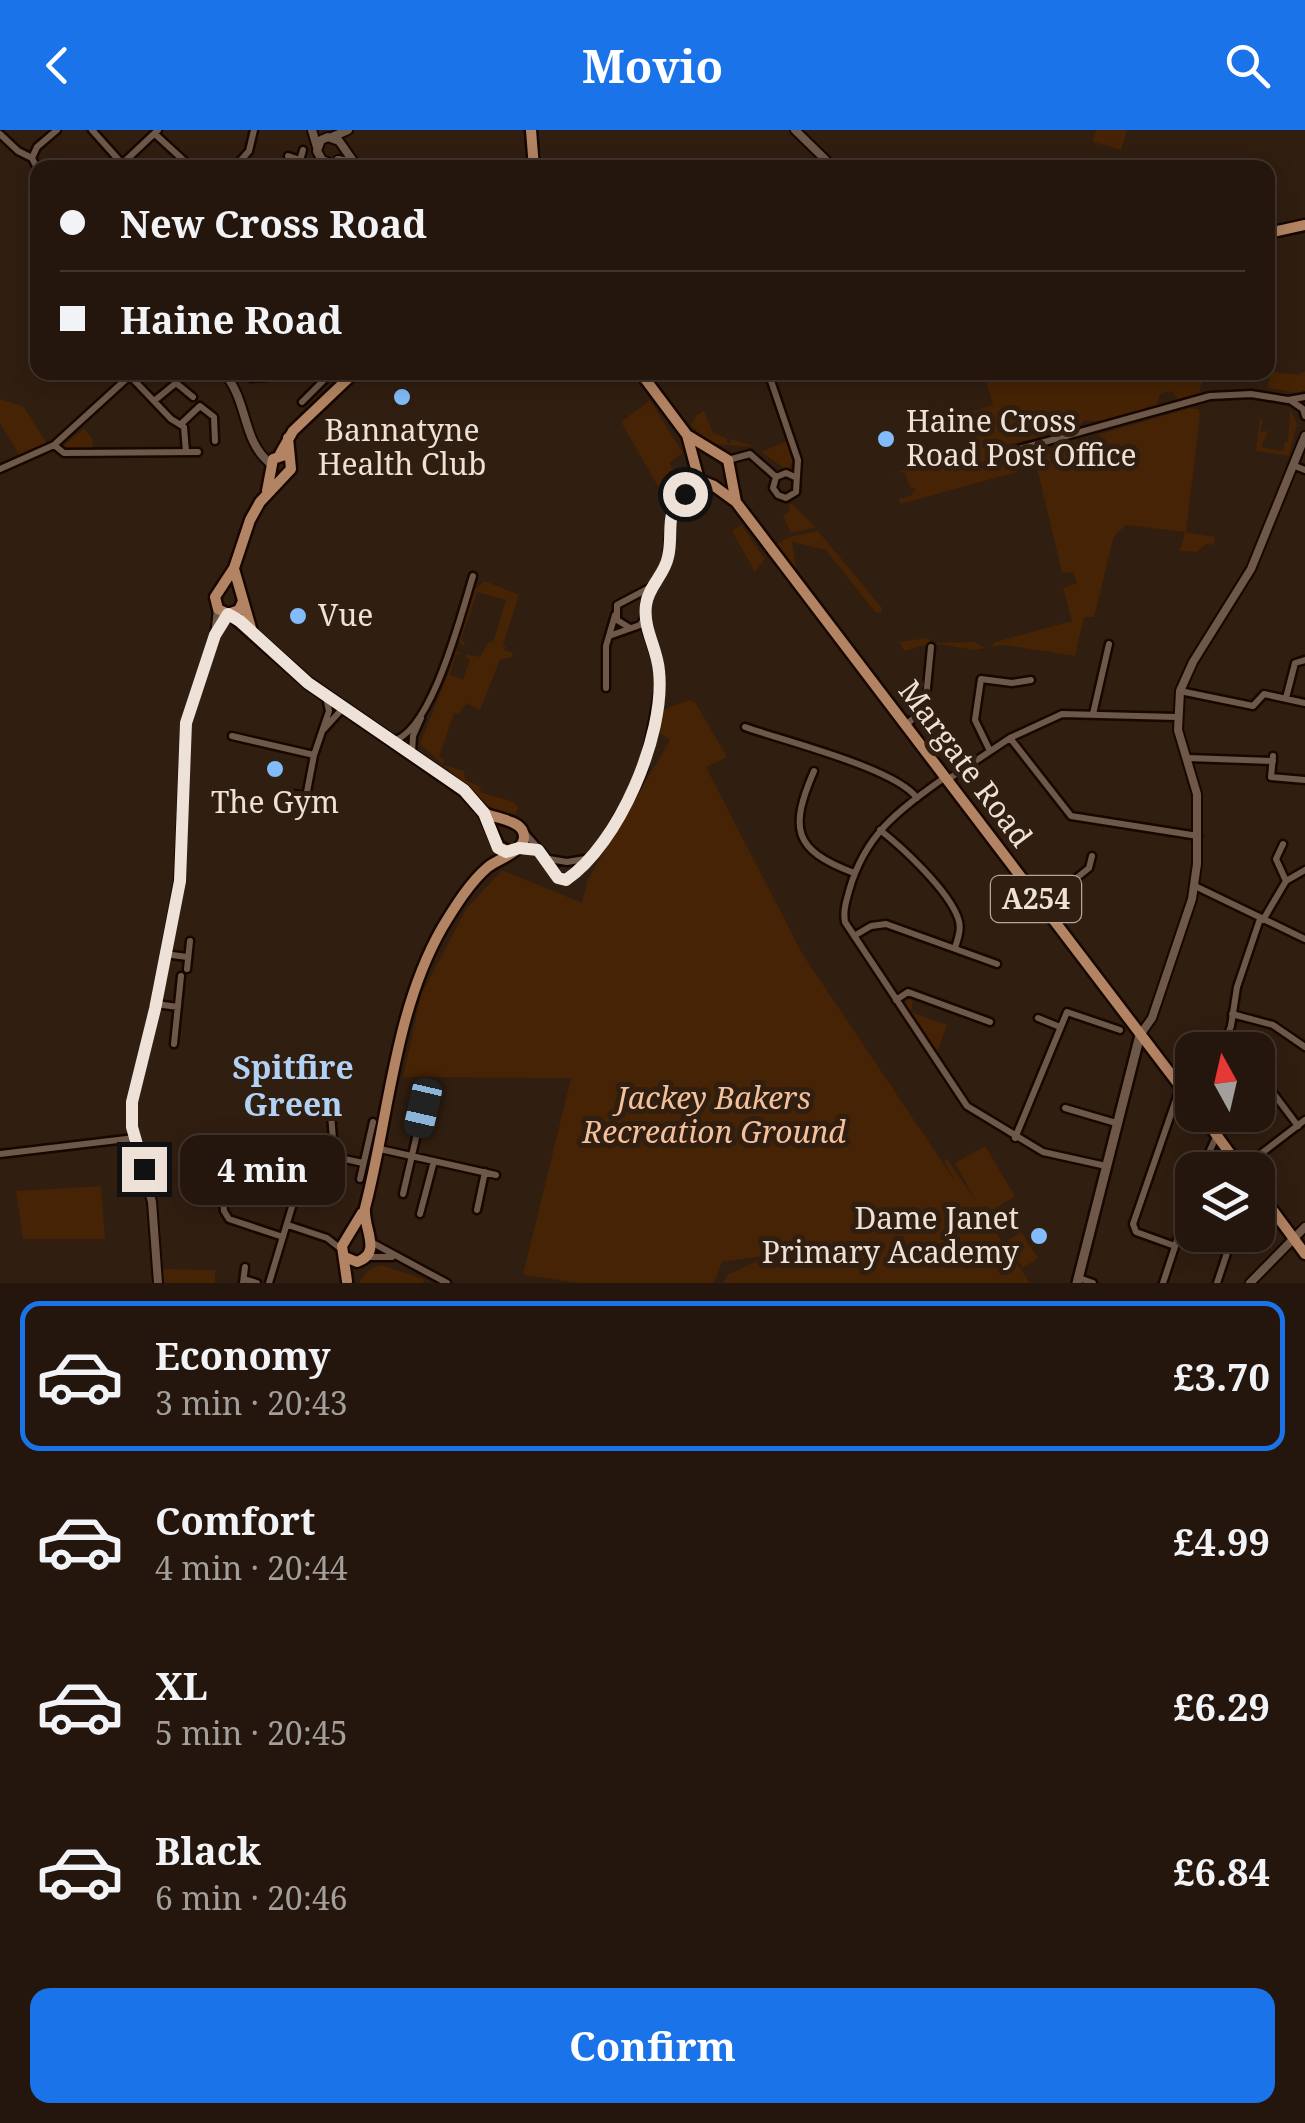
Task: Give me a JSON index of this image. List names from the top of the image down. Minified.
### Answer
{"streets":{"main road":["Margate Road","A254"]},"districts":["Spitfire Green"],"parks":["Jackey Bakers Recreation Ground"],"places":["Bannatyne Health Club","Haine Cross Road Post Office","Vue","The Gym","Dame Janet Primary Academy"],"north":"top","page":{"header":"Movio","banner":["New Cross Road","Haine Road"],"bubble":"4 min","list":[{"name":"Economy","note":"3 min · 20:43","value":"£3.70"},{"name":"Comfort","note":"4 min · 20:44","value":"£4.99"},{"name":"XL","note":"5 min · 20:45","value":"£6.29"},{"name":"Black","note":"6 min · 20:46","value":"£6.84"}],"buttons":"Confirm"}}
